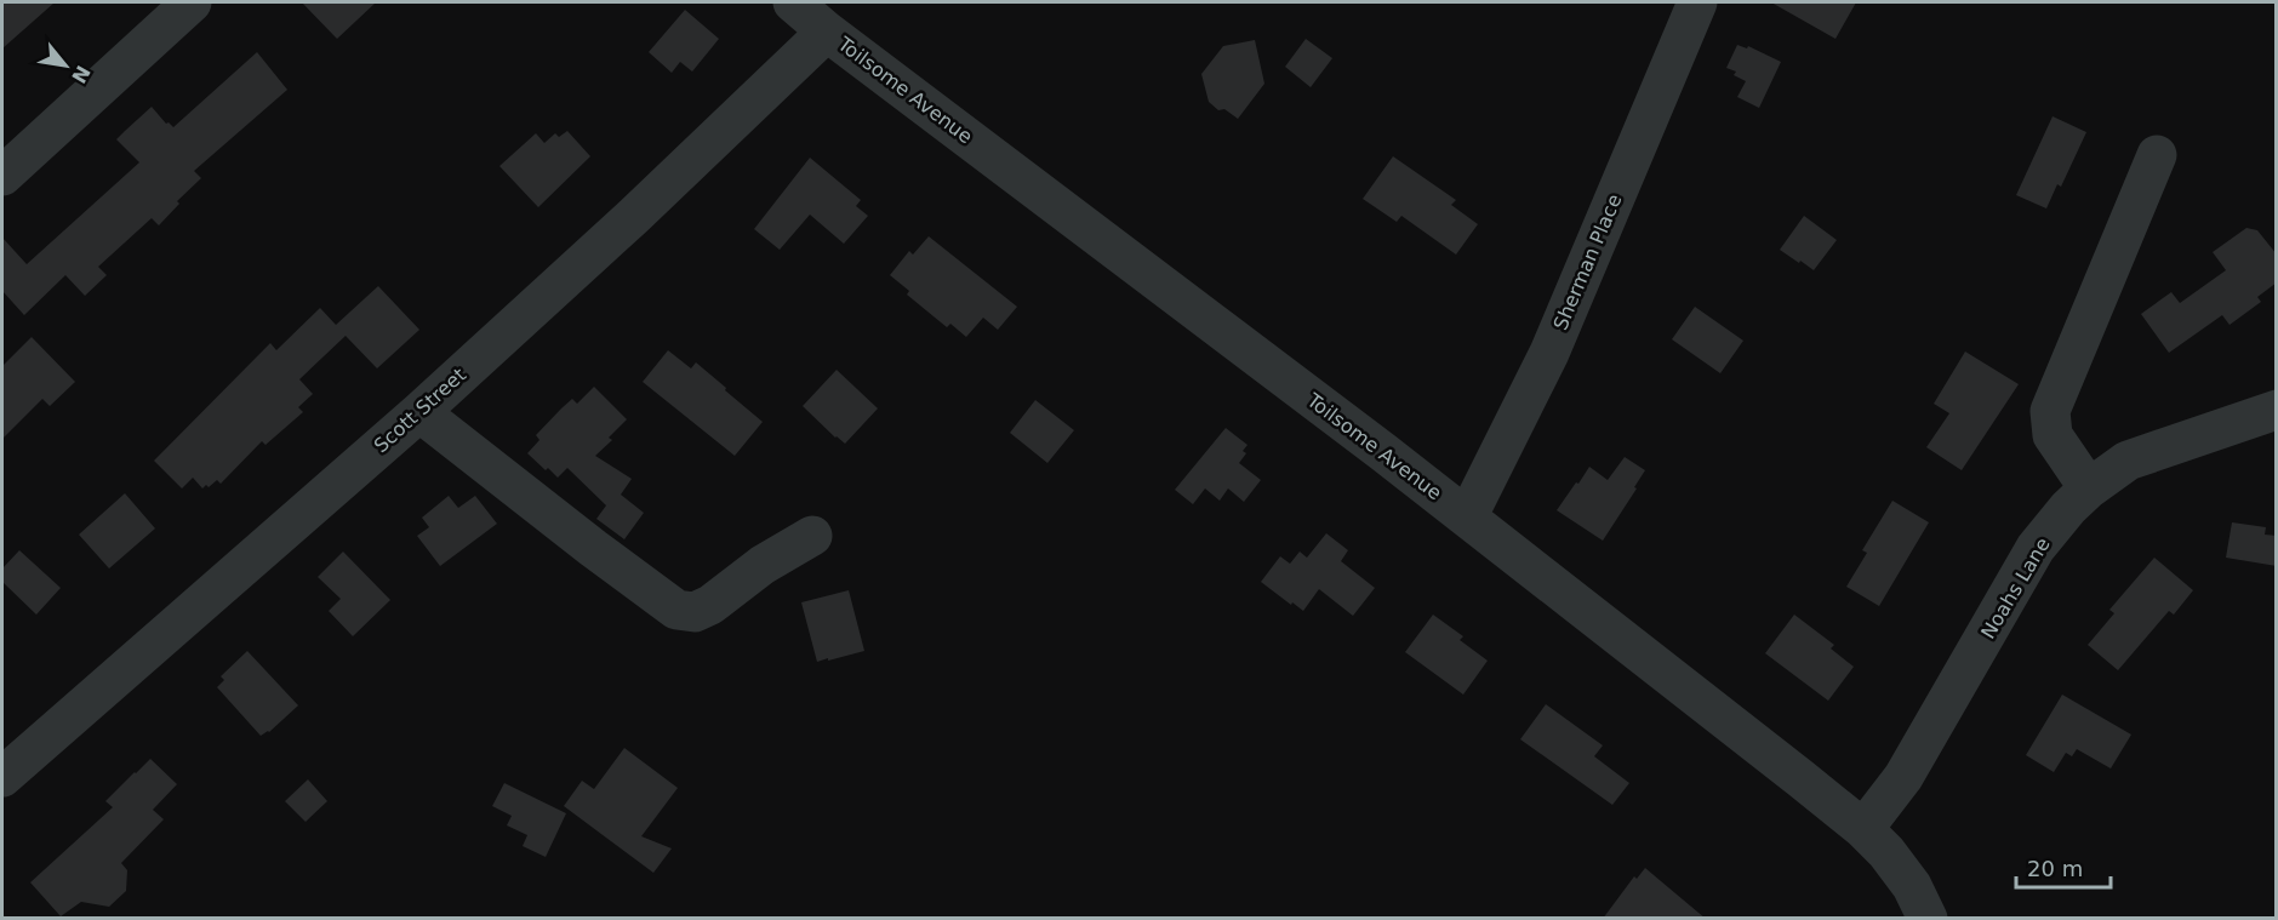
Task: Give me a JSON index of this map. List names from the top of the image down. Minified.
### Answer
{"streets":{"street":["Toilsome Avenue","Sherman Place","Scott Street","Noahs Lane"]},"crossings":[["Toilsome Avenue","Sherman Place"],["Toilsome Avenue","Scott Street"],["Toilsome Avenue","Noahs Lane"]],"scale_bar":"20 m","north":"bottom right"}
